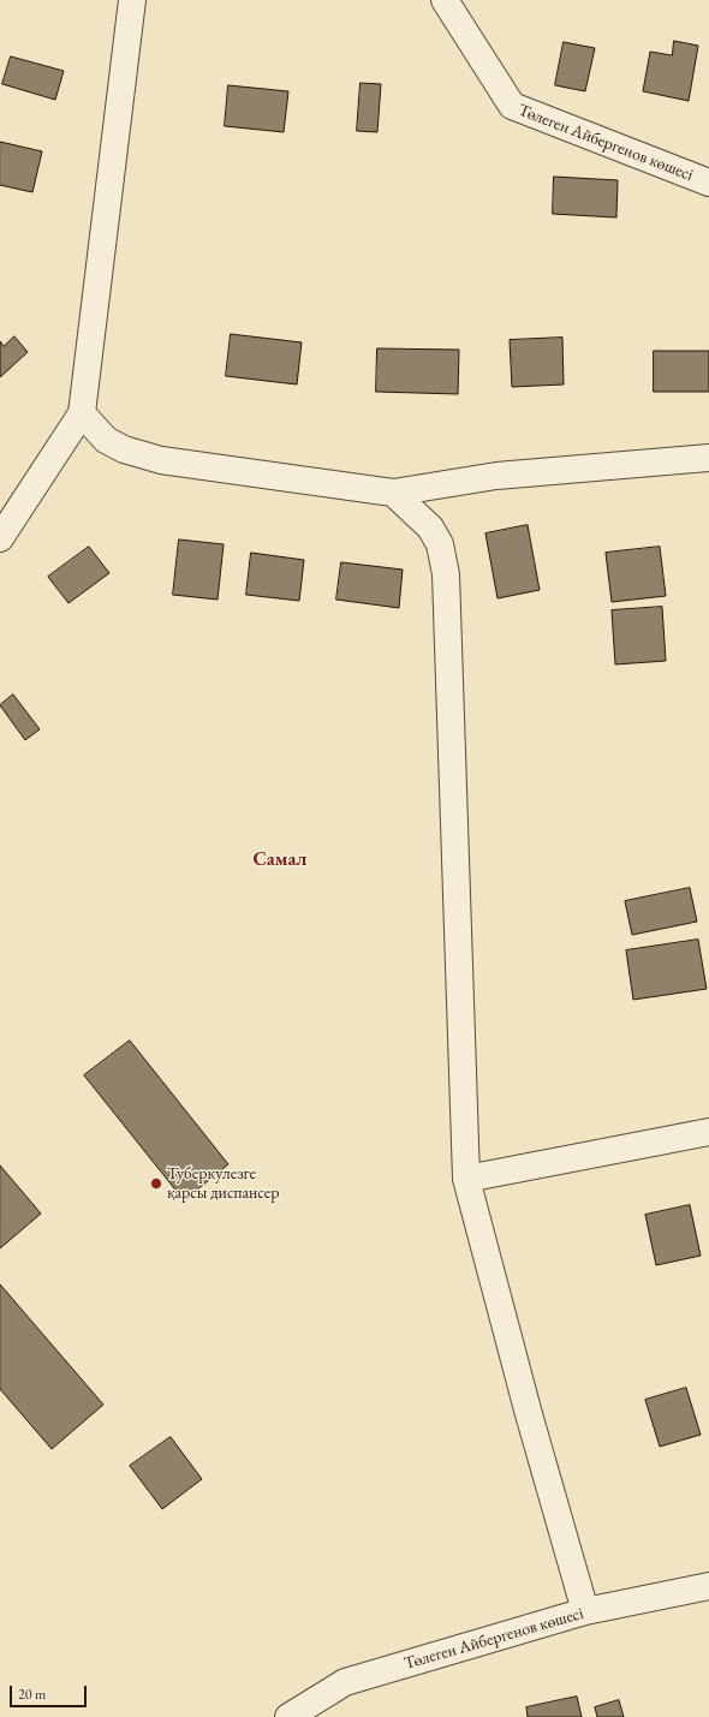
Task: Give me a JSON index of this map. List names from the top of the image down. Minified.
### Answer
{"streets":{"street":["Төлеген Айбергенов көшесі"]},"districts":["Самал"],"places":["Туберкулезге қарсы диспансер"],"scale_bar":"20 m"}
